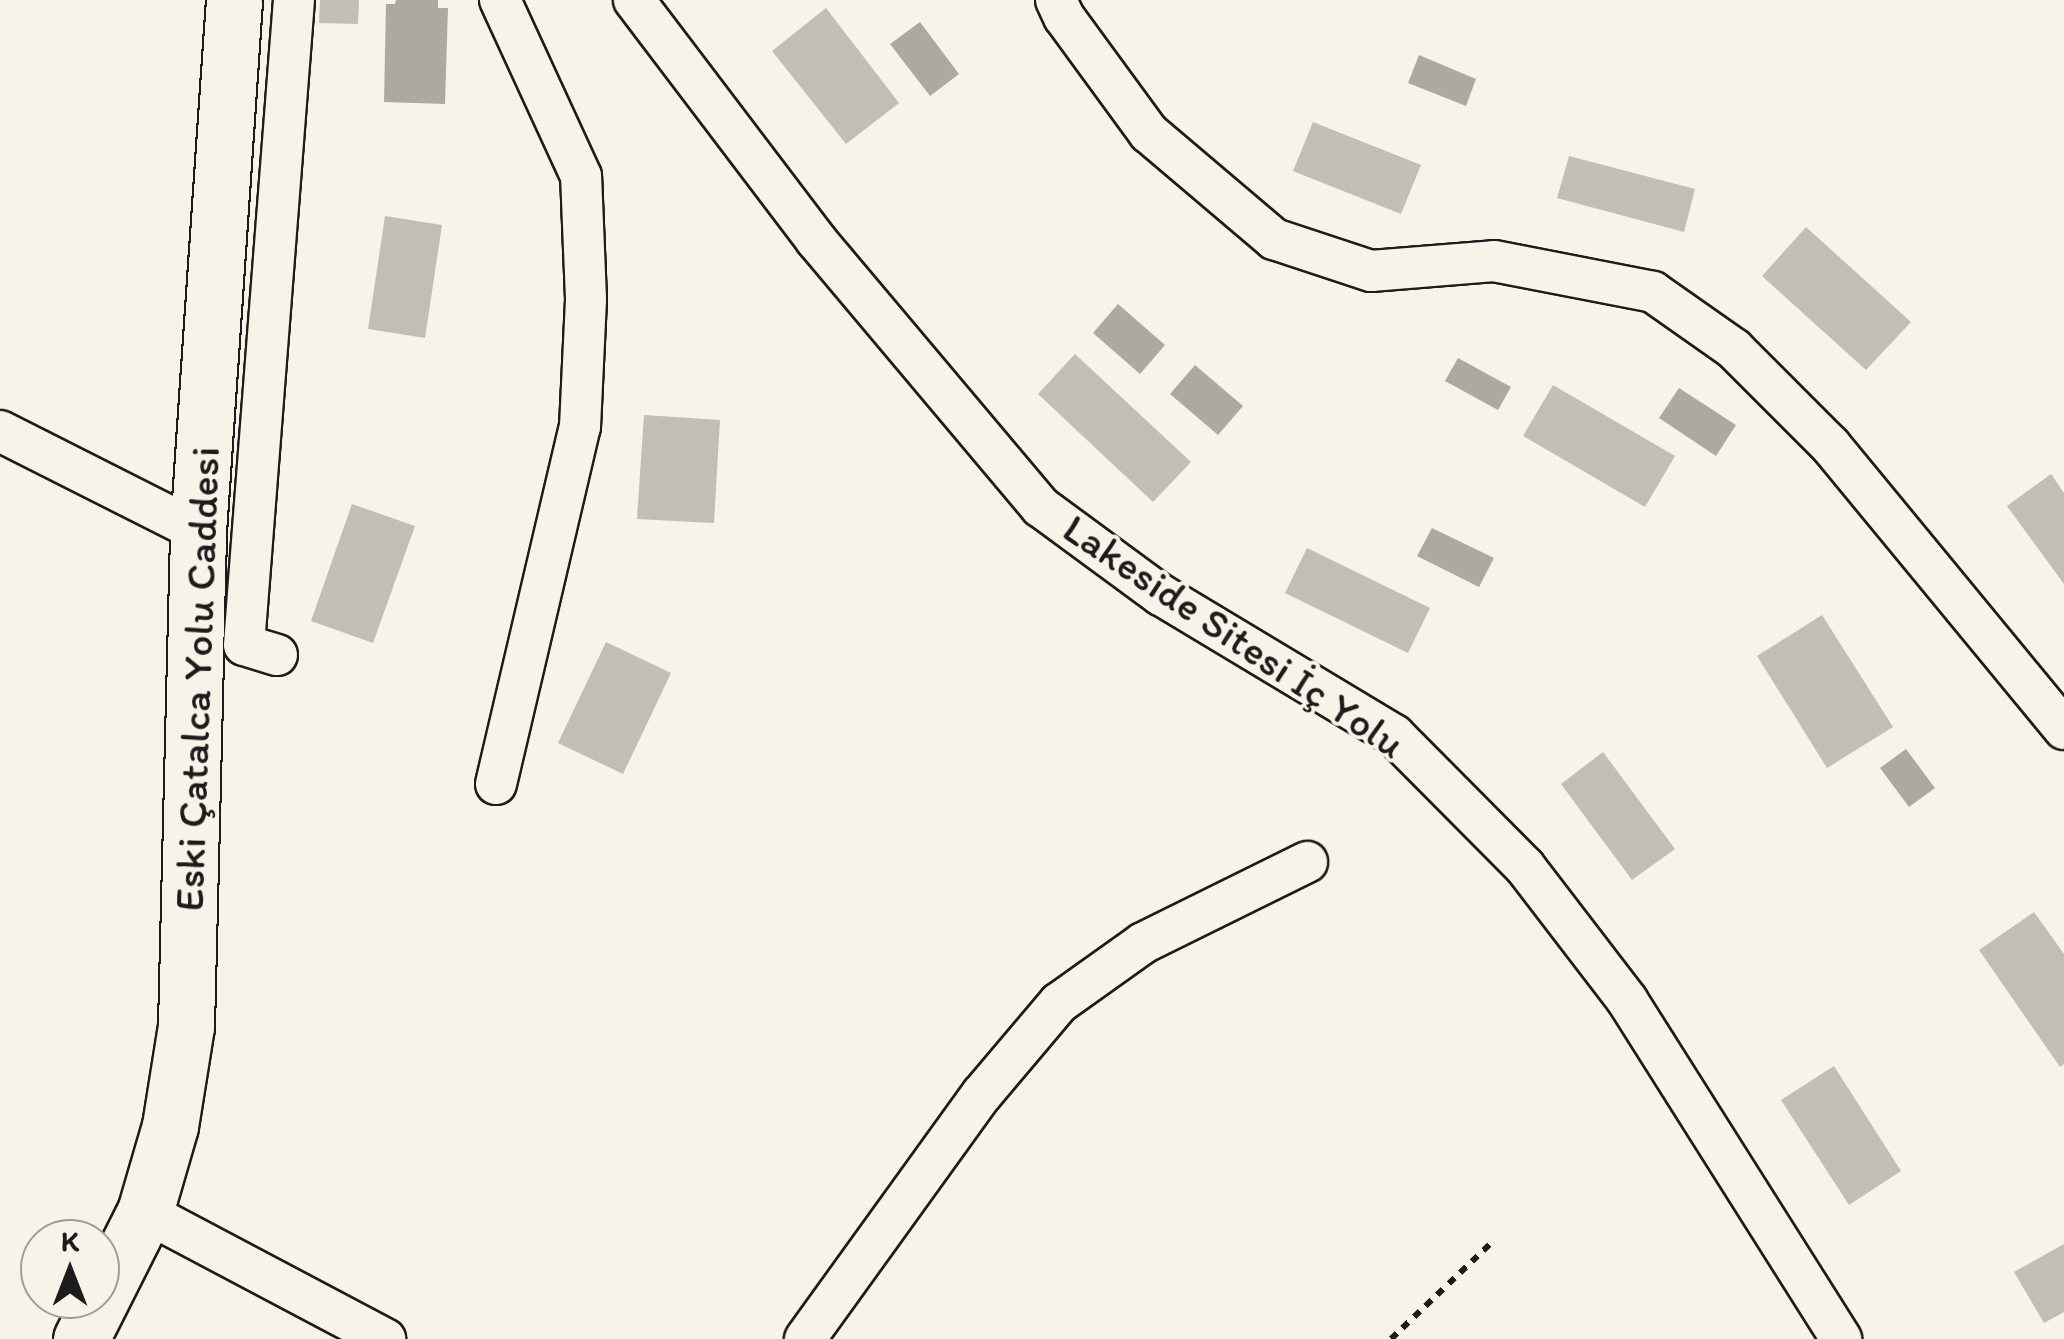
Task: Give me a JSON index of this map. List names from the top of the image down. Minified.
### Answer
{"streets":{"street":["Lakeside Sitesi İç Yolu","Eski Çatalca Yolu Caddesi"]},"north":"top"}
